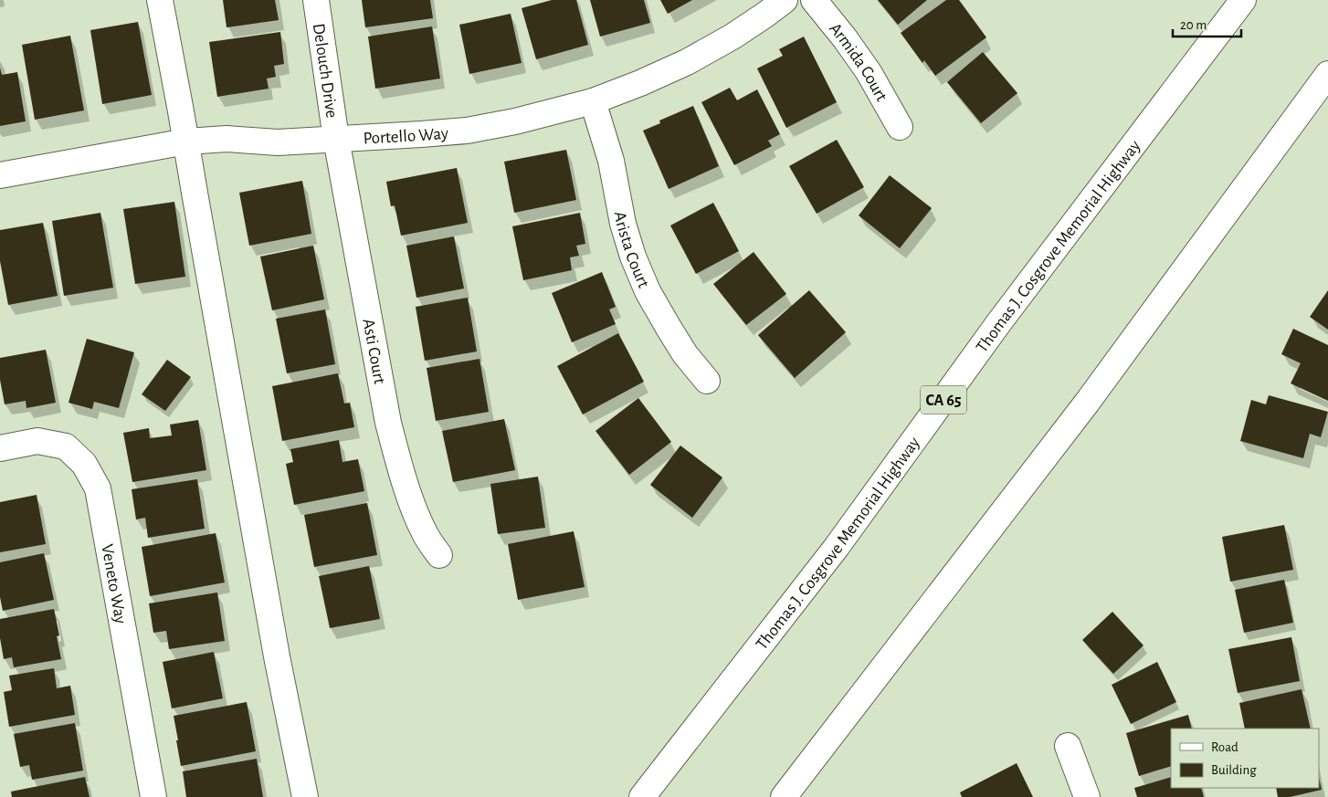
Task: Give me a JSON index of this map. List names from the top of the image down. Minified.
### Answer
{"streets":{"main road":["Armida Court","Delouch Drive","Portello Way","Thomas J. Cosgrove Memorial Highway","Arista Court","Asti Court","CA 65","Veneto Way"]},"crossings":[["Delouch Drive","Portello Way"],["Delouch Drive","Asti Court"],["Portello Way","Arista Court"],["Portello Way","Asti Court"]],"legend":["Road","Building"],"scale_bar":"20 m"}
